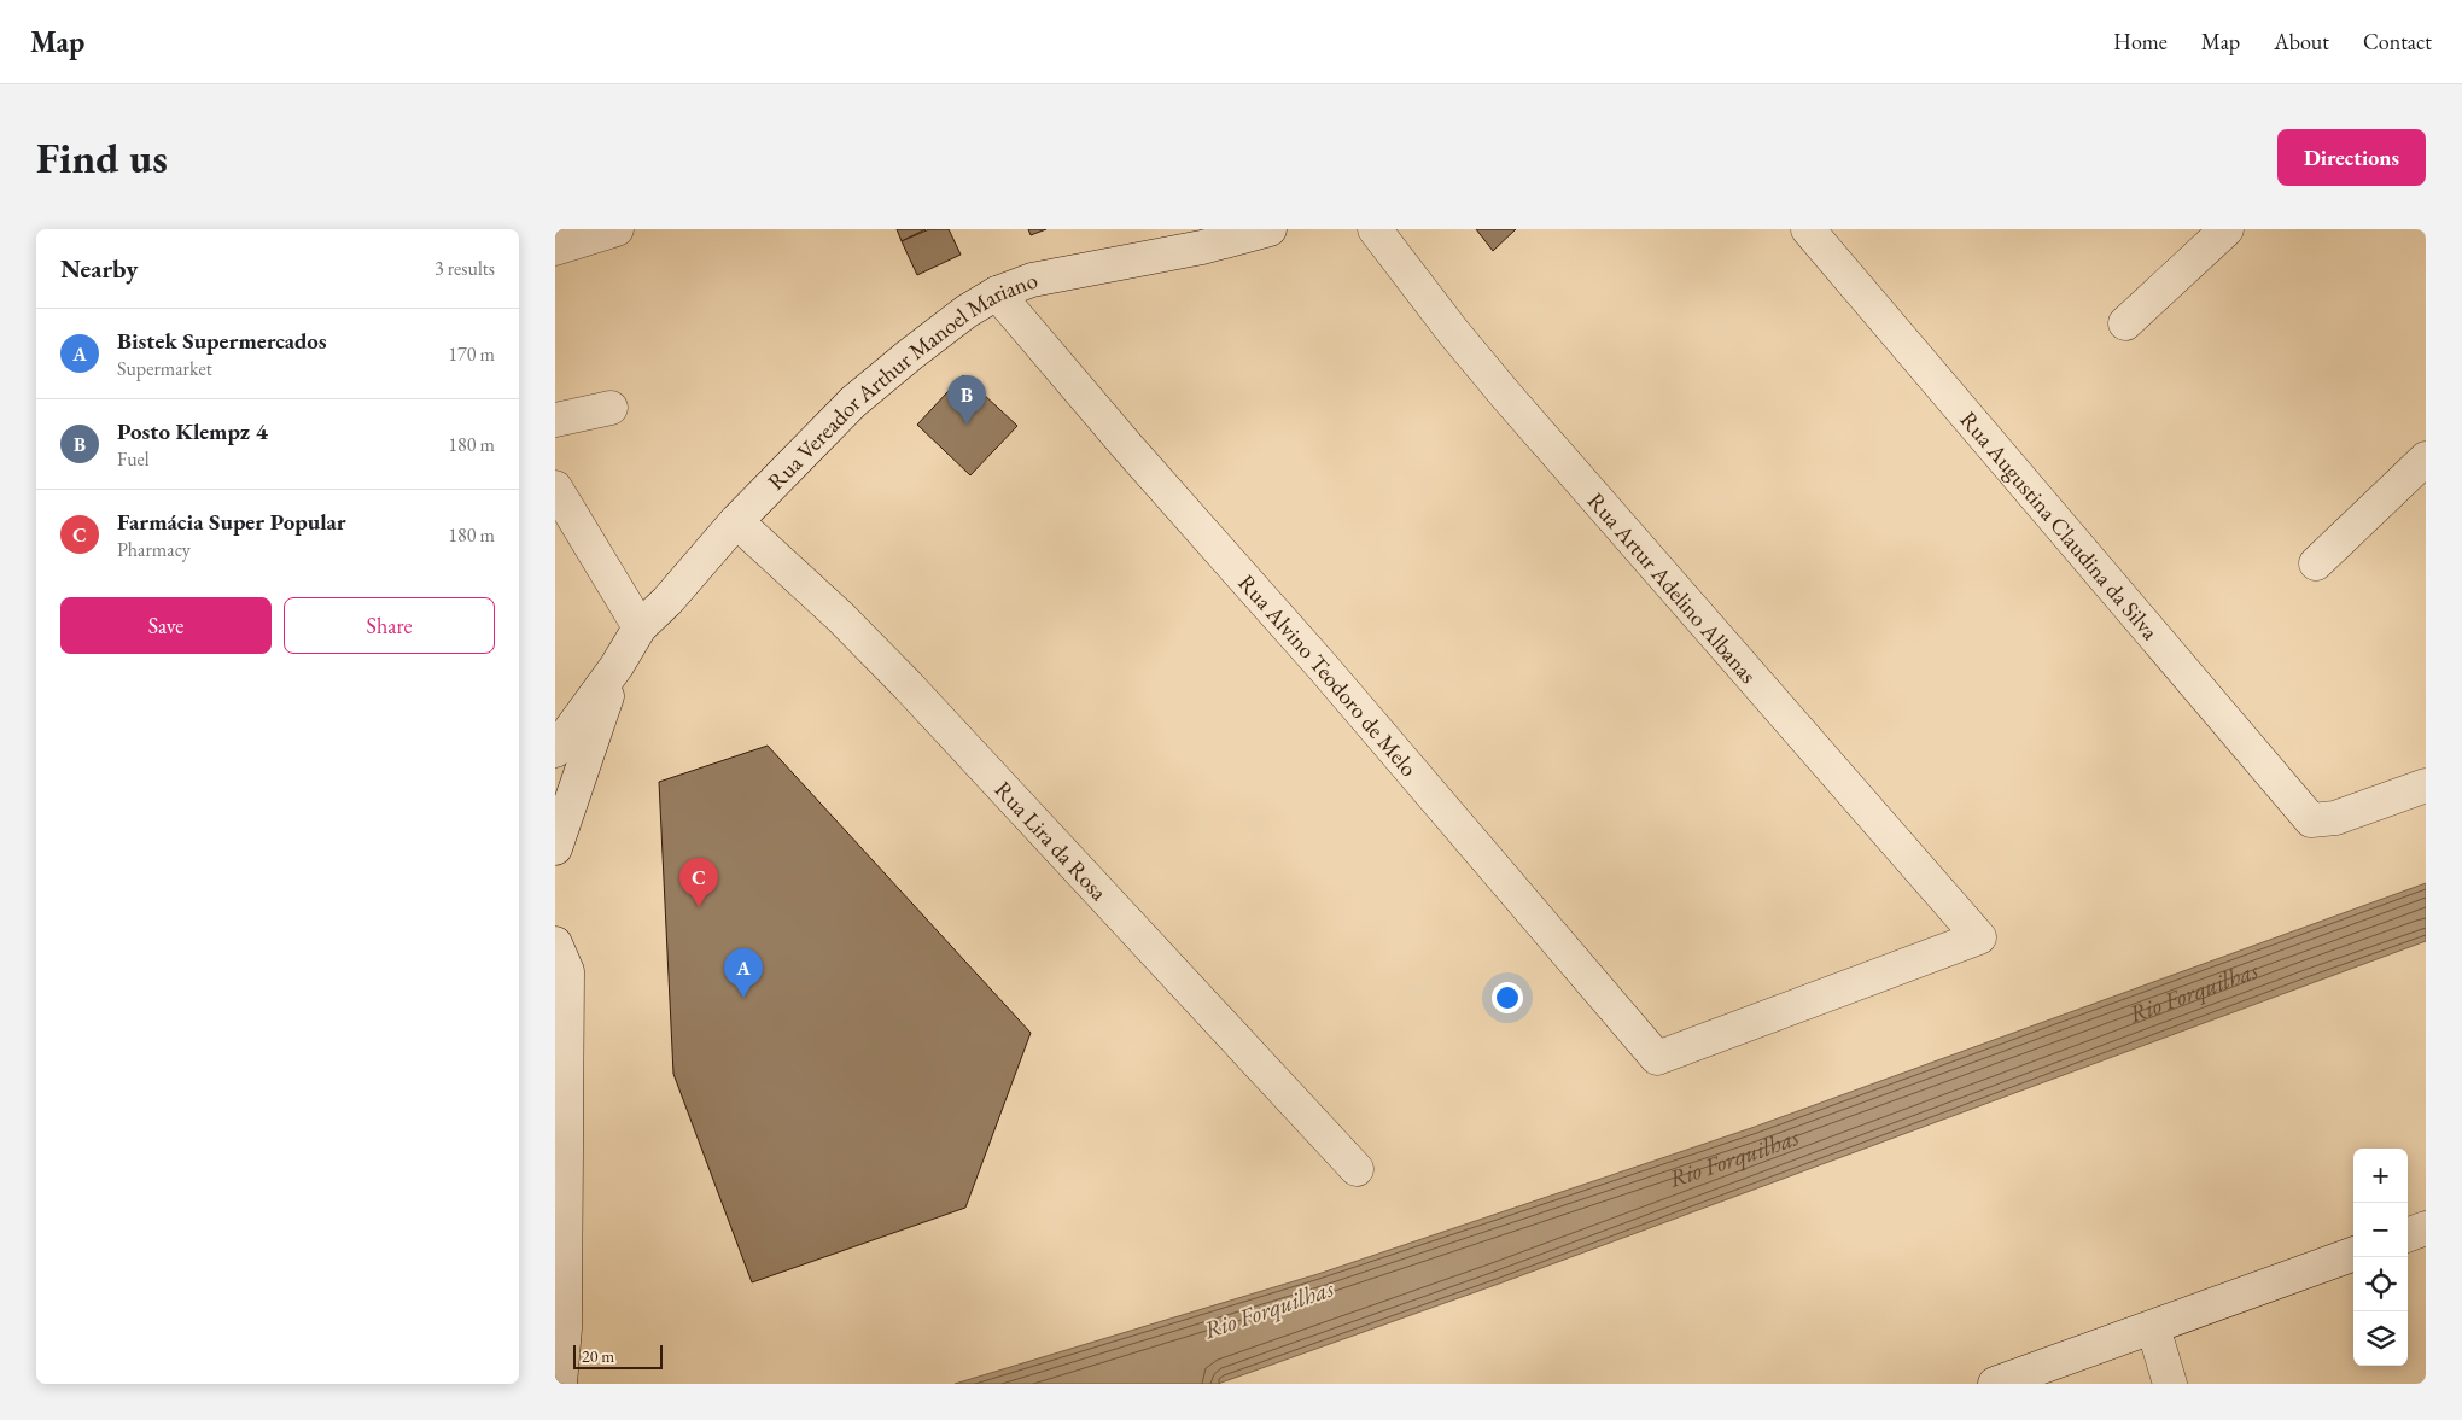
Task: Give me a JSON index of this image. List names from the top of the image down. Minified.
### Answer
{"streets":{"street":["Rua Vereador Arthur Manoel Mariano","Rua Augustina Claudina da Silva","Rua Artur Adelino Albanas","Rua Alvino Teodoro de Melo","Rua Lira da Rosa"]},"crossings":[["Rua Vereador Arthur Manoel Mariano","Rua Alvino Teodoro de Melo"],["Rua Vereador Arthur Manoel Mariano","Rua Lira da Rosa"],["Rua Artur Adelino Albanas","Rua Alvino Teodoro de Melo"]],"water":["Rio Forquilhas"],"scale_bar":"20 m","page":{"header":"Map","nav":["Home","Map","About","Contact"],"buttons":["Directions",["Save","Share"]],"title":"Find us","heading":["Nearby","3 results"],"list":[{"mark":"A","name":"Bistek Supermercados","note":"Supermarket","value":"170 m"},{"mark":"B","name":"Posto Klempz 4","note":"Fuel","value":"180 m"},{"mark":"C","name":"Farmácia Super Popular","note":"Pharmacy","value":"180 m"}],"pins":["B","C","A"],"map_buttons":["+","−"],"scale":"20 m"}}
